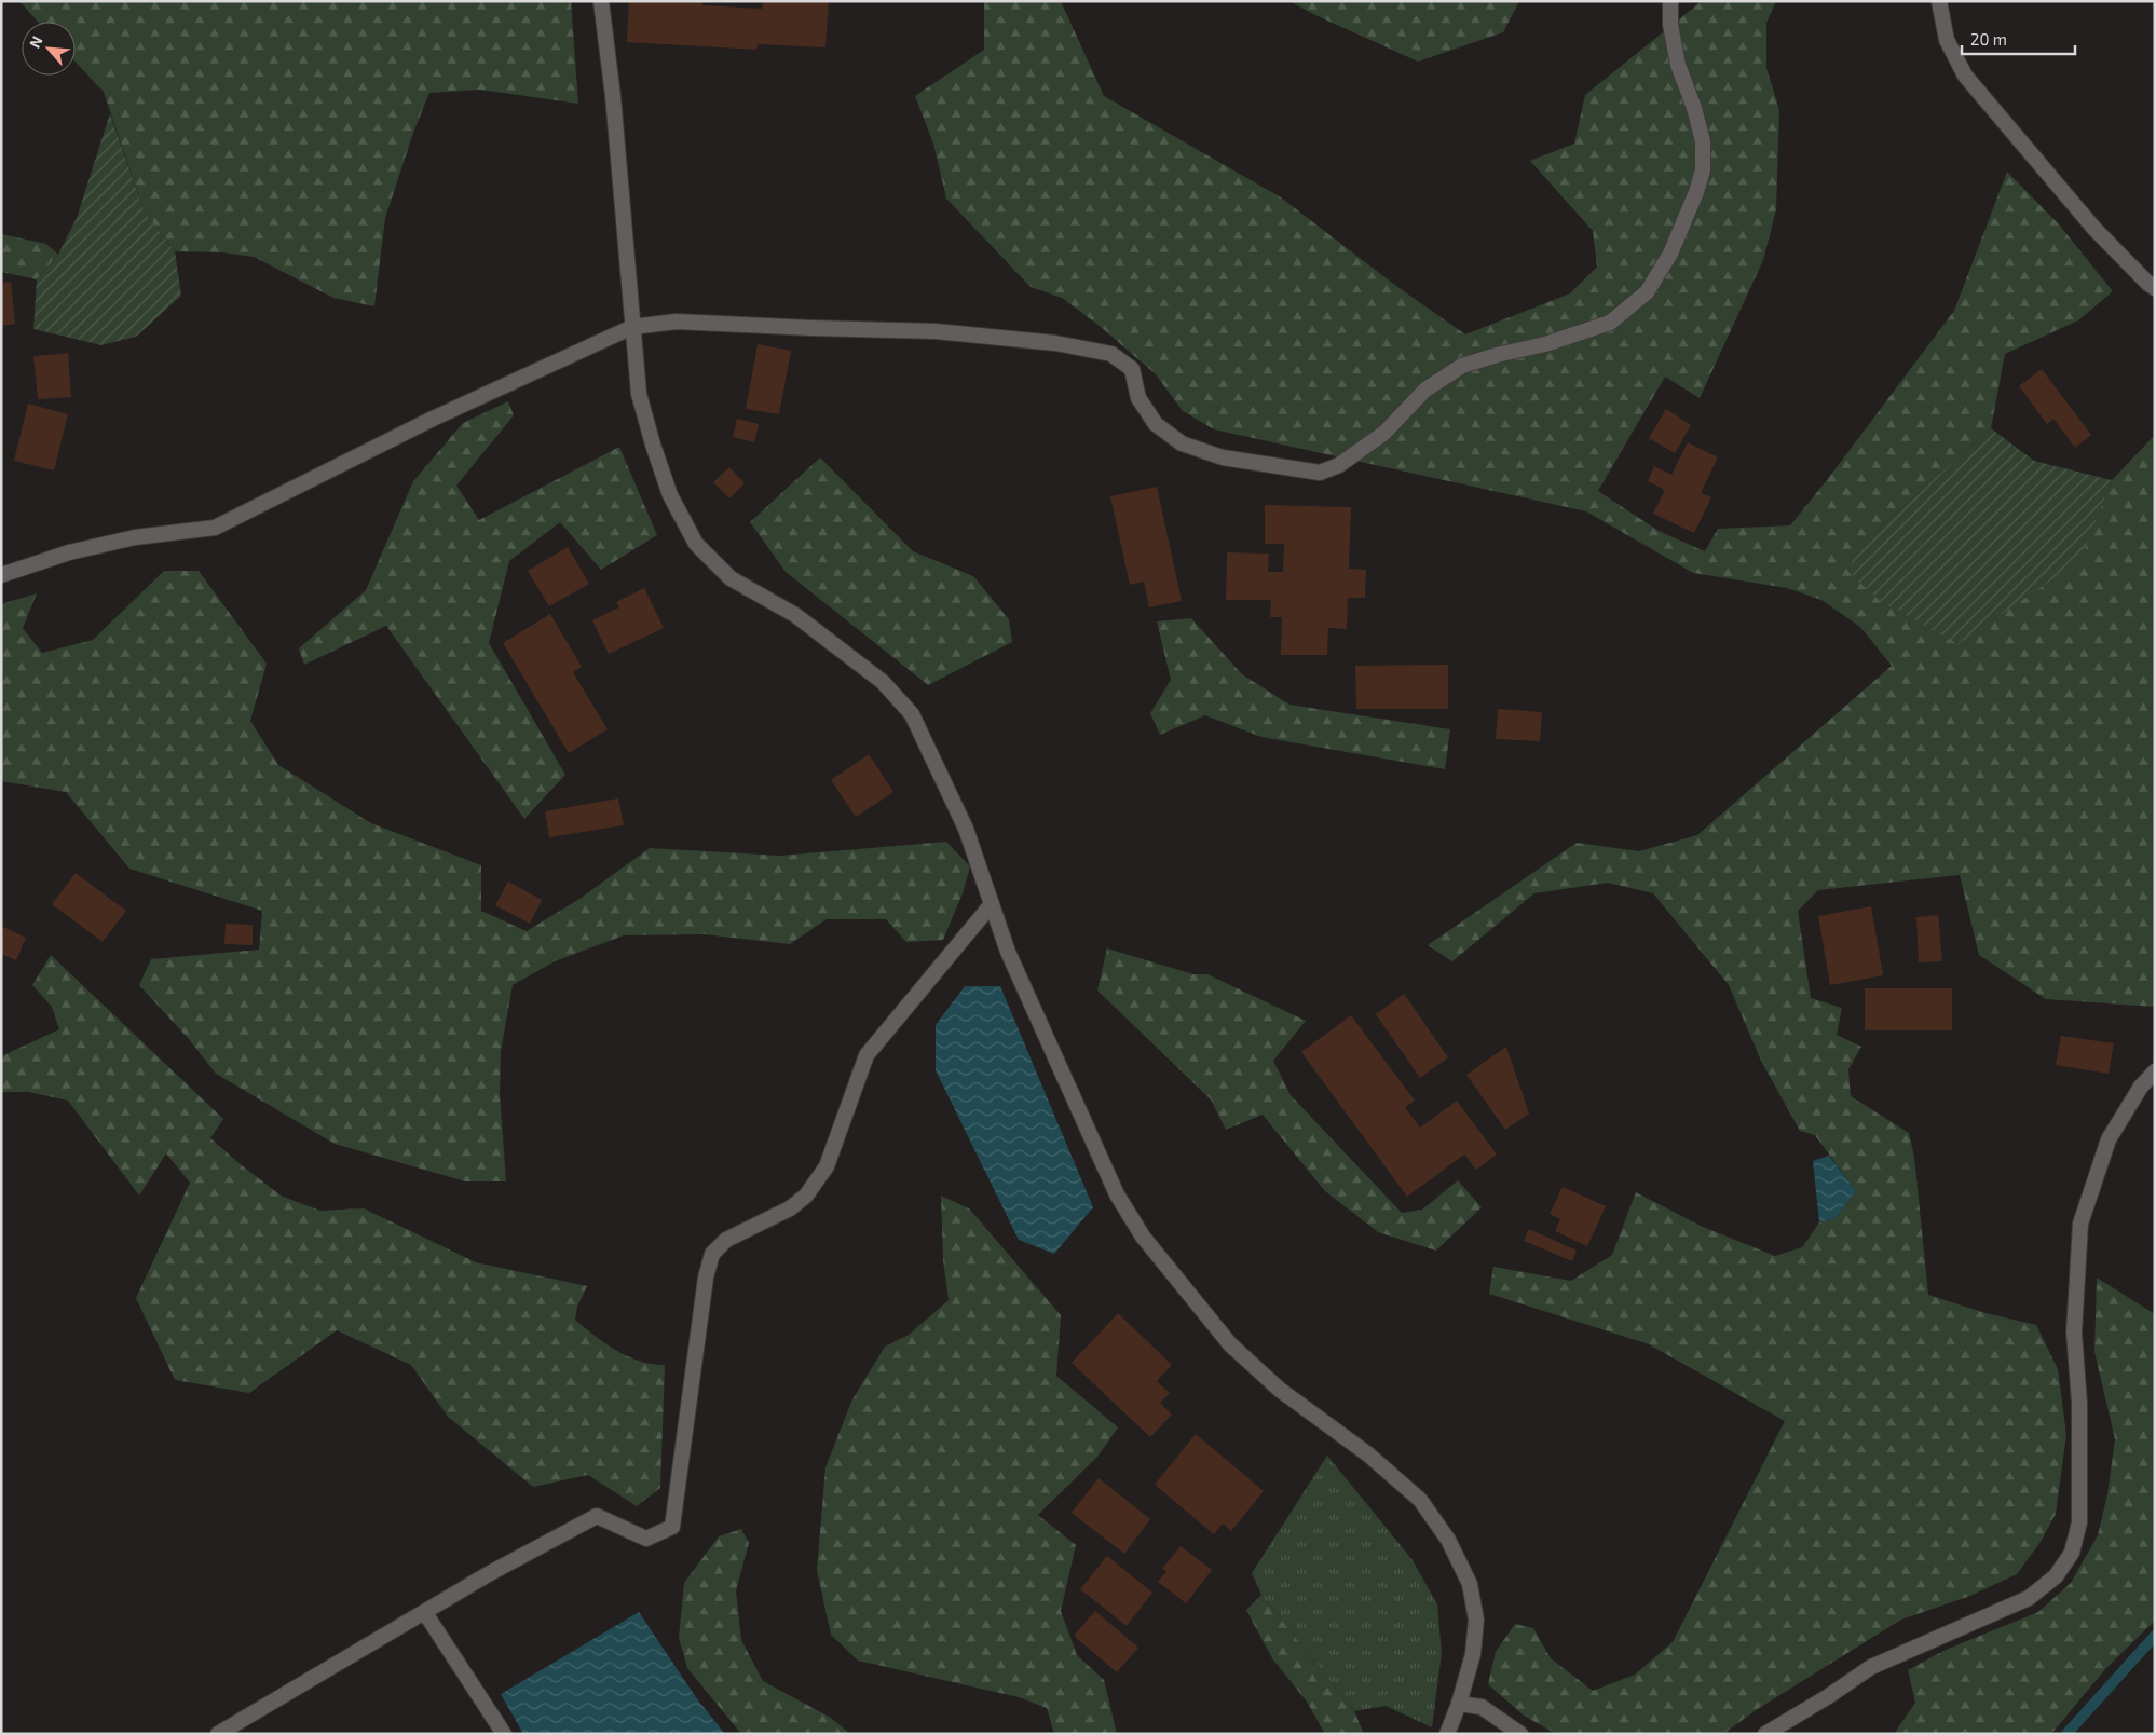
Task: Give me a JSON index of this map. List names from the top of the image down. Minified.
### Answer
{"scale_bar":"20 m","north":"top left"}
